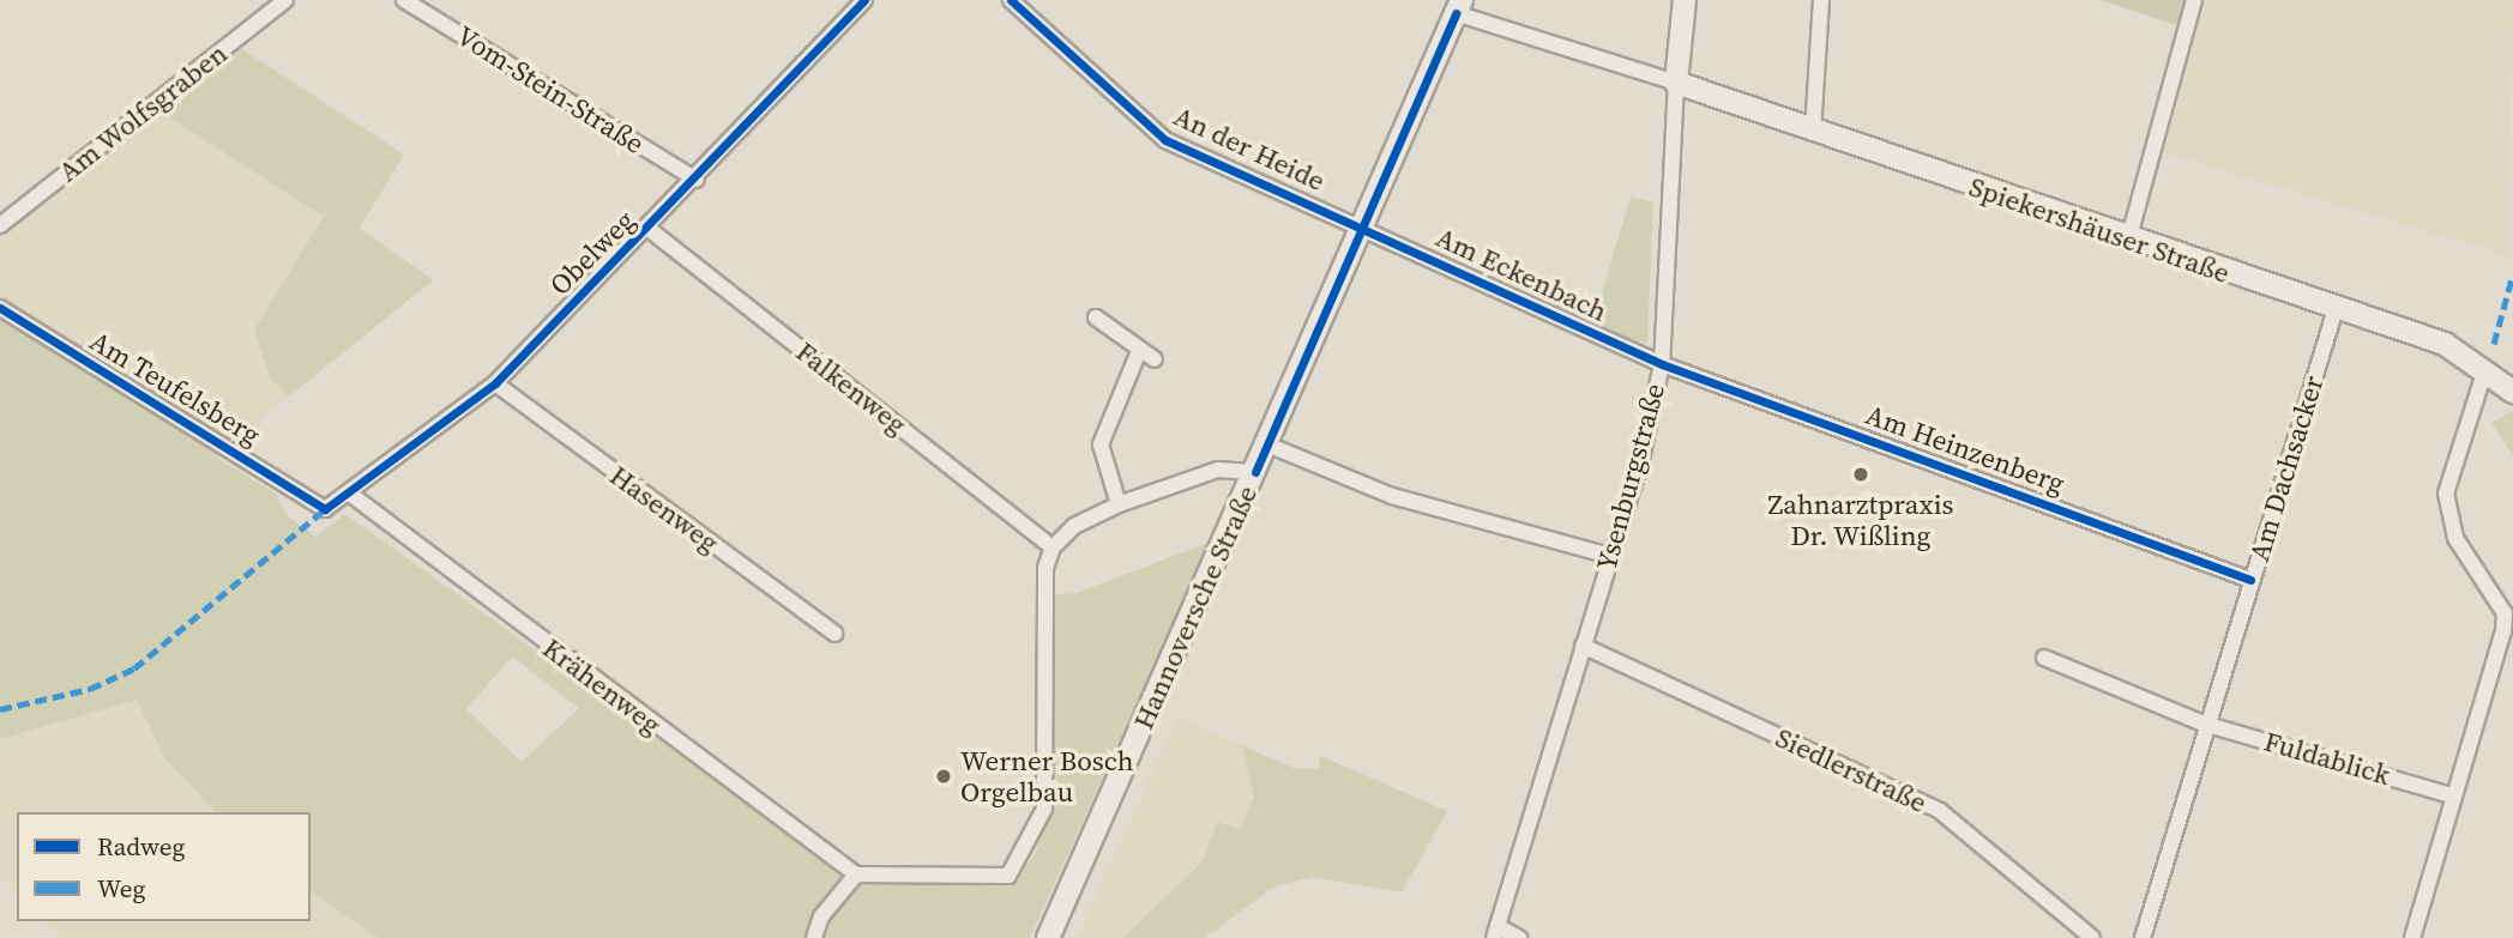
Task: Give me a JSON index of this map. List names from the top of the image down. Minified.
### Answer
{"streets":{"main road":["Spiekershäuser Straße","Ysenburgstraße","Hannoversche Straße"],"street":["Vom-Stein-Straße","Am Wolfsgraben","An der Heide","Obelweg","Am Eckenbach","Am Teufelsberg","Falkenweg","Am Heinzenberg","Am Dachsacker","Hasenweg","Krähenweg","Fuldablick","Siedlerstraße"]},"crossings":[["Vom-Stein-Straße","Obelweg"],["An der Heide","Am Eckenbach"],["An der Heide","Hannoversche Straße"],["Spiekershäuser Straße","Am Dachsacker"],["Spiekershäuser Straße","Ysenburgstraße"],["Obelweg","Am Teufelsberg"],["Obelweg","Falkenweg"],["Obelweg","Hasenweg"],["Obelweg","Krähenweg"],["Am Eckenbach","Am Heinzenberg"],["Am Eckenbach","Ysenburgstraße"],["Am Eckenbach","Hannoversche Straße"],["Am Heinzenberg","Am Dachsacker"],["Am Heinzenberg","Ysenburgstraße"],["Am Dachsacker","Fuldablick"],["Ysenburgstraße","Siedlerstraße"]],"places":["Zahnarztpraxis Dr. Wißling","Werner Bosch Orgelbau"],"legend":["Radweg","Weg"]}
